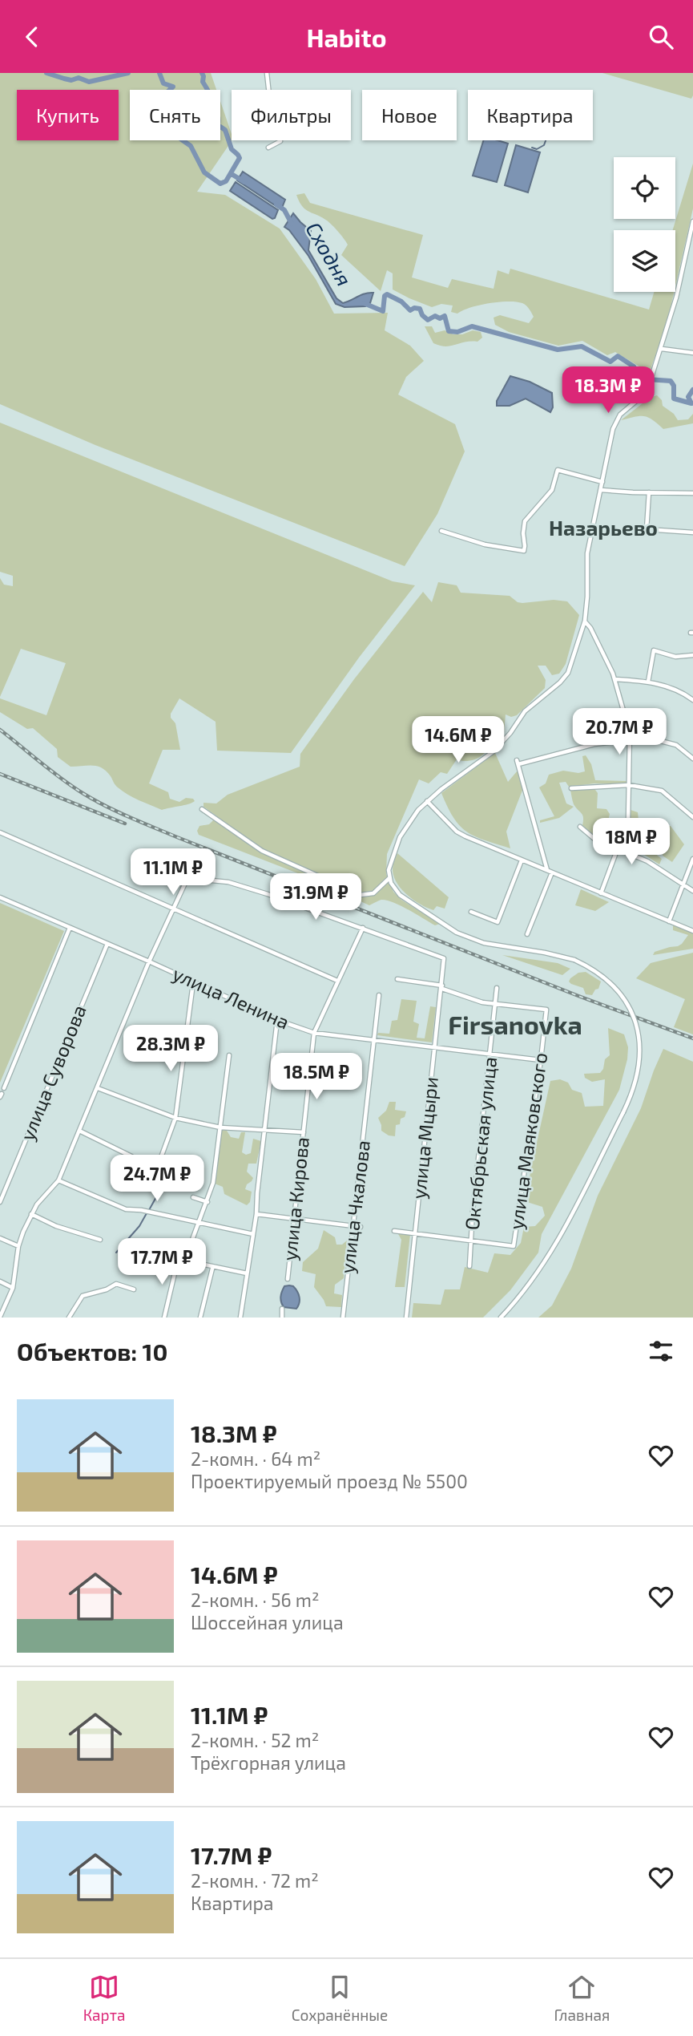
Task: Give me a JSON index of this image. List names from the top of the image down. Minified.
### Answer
{"streets":{"street":["улица Ленина","улица Суворова","улица Мцыри","улица Маяковского","Октябрьская улица","улица Кирова","улица Чкалова"]},"crossings":[["улица Ленина","улица Суворова"],["улица Ленина","улица Мцыри"],["улица Ленина","улица Маяковского"],["улица Ленина","Октябрьская улица"],["улица Ленина","улица Кирова"],["улица Ленина","улица Чкалова"],["улица Мцыри","улица Маяковского"],["улица Мцыри","улица Кирова"],["улица Маяковского","Октябрьская улица"]],"districts":["Назарьево","Firsanovka"],"water":["Сходня"],"page":{"header":"Habito","chip":["Купить","Снять","Фильтры","Новое","Квартира"],"price":["18.3M ₽","20.7M ₽","14.6M ₽","18M ₽","11.1M ₽","31.9M ₽","28.3M ₽","18.5M ₽","24.7M ₽","17.7M ₽"],"heading":"Объектов: 10","list":[{"name":"18.3M ₽","note":"2-комн. · 64 m² · Проектируемый проезд № 5500"},{"name":"14.6M ₽","note":"2-комн. · 56 m² · Шоссейная улица"},{"name":"11.1M ₽","note":"2-комн. · 52 m² · Трёхгорная улица"},{"name":"17.7M ₽","note":"2-комн. · 72 m² · Квартира"}],"tabs":["Карта","Сохранённые","Главная"]}}
